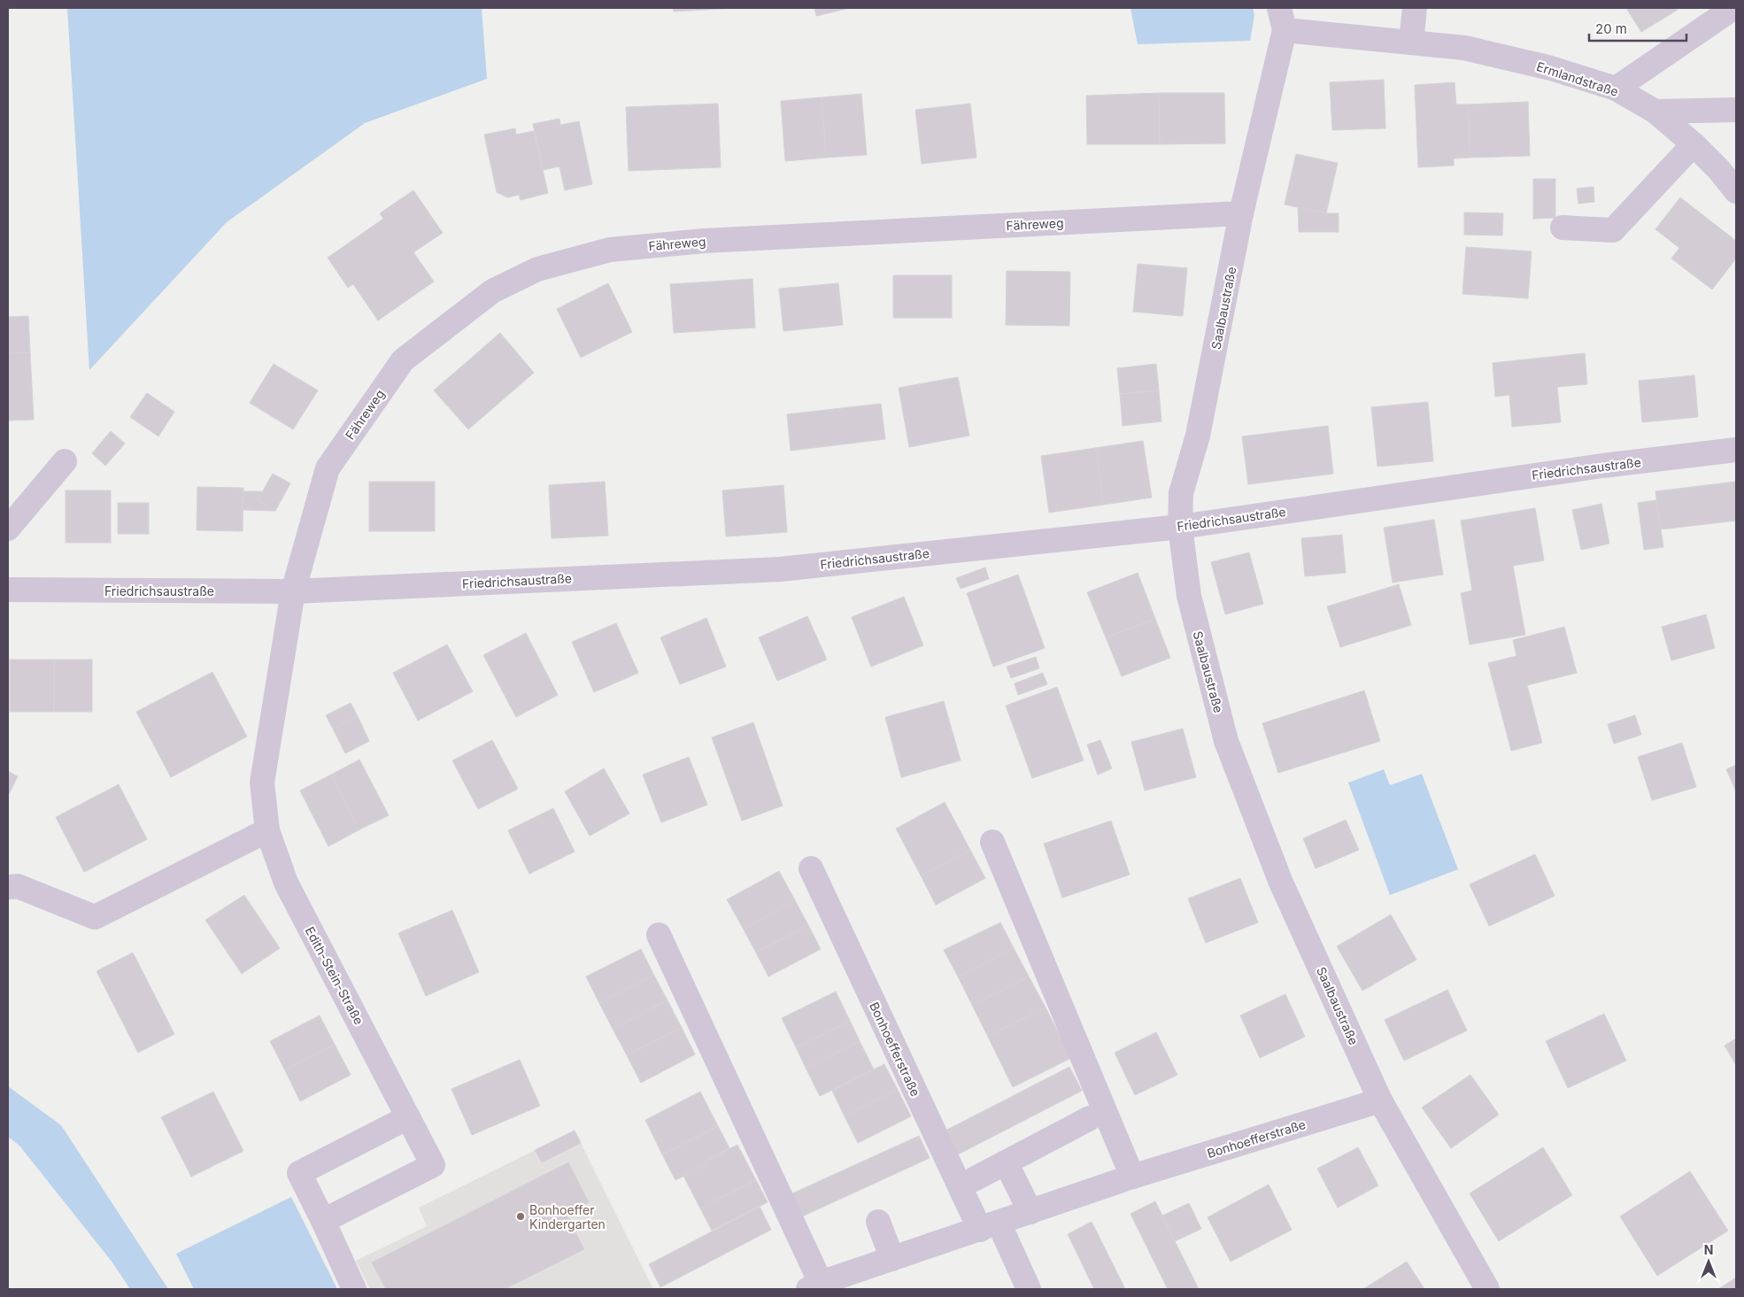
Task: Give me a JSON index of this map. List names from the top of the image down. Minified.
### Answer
{"streets":{"street":["Ermlandstraße","Fähreweg","Saalbaustraße","Friedrichsaustraße","Edith-Stein-Straße","Bonhoefferstraße"]},"crossings":[["Ermlandstraße","Saalbaustraße"],["Fähreweg","Saalbaustraße"],["Fähreweg","Friedrichsaustraße"],["Fähreweg","Edith-Stein-Straße"],["Saalbaustraße","Friedrichsaustraße"],["Saalbaustraße","Bonhoefferstraße"],["Friedrichsaustraße","Edith-Stein-Straße"]],"places":["Bonhoeffer Kindergarten"],"scale_bar":"20 m","north":"top"}
